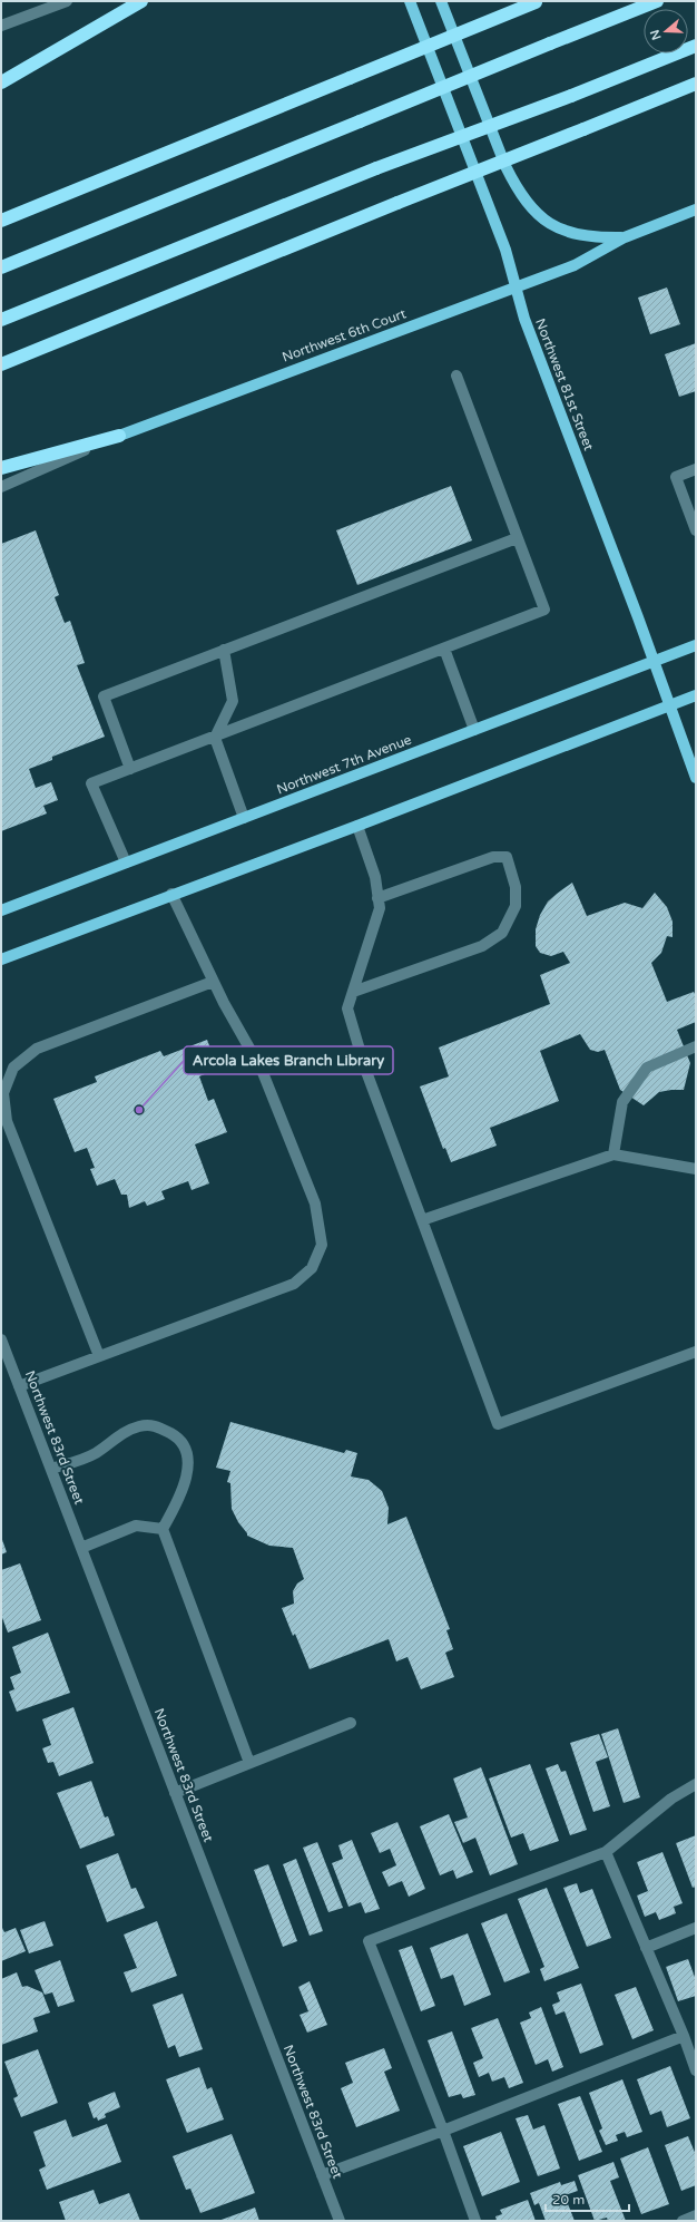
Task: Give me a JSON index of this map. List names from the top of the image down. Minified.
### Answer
{"streets":{"main road":["Northwest 6th Court","Northwest 81st Street","Northwest 7th Avenue"],"street":["Northwest 83rd Street"]},"crossings":[["Northwest 6th Court","Northwest 81st Street"],["Northwest 81st Street","Northwest 7th Avenue"]],"places":["Arcola Lakes Branch Library"],"scale_bar":"20 m","north":"left"}
